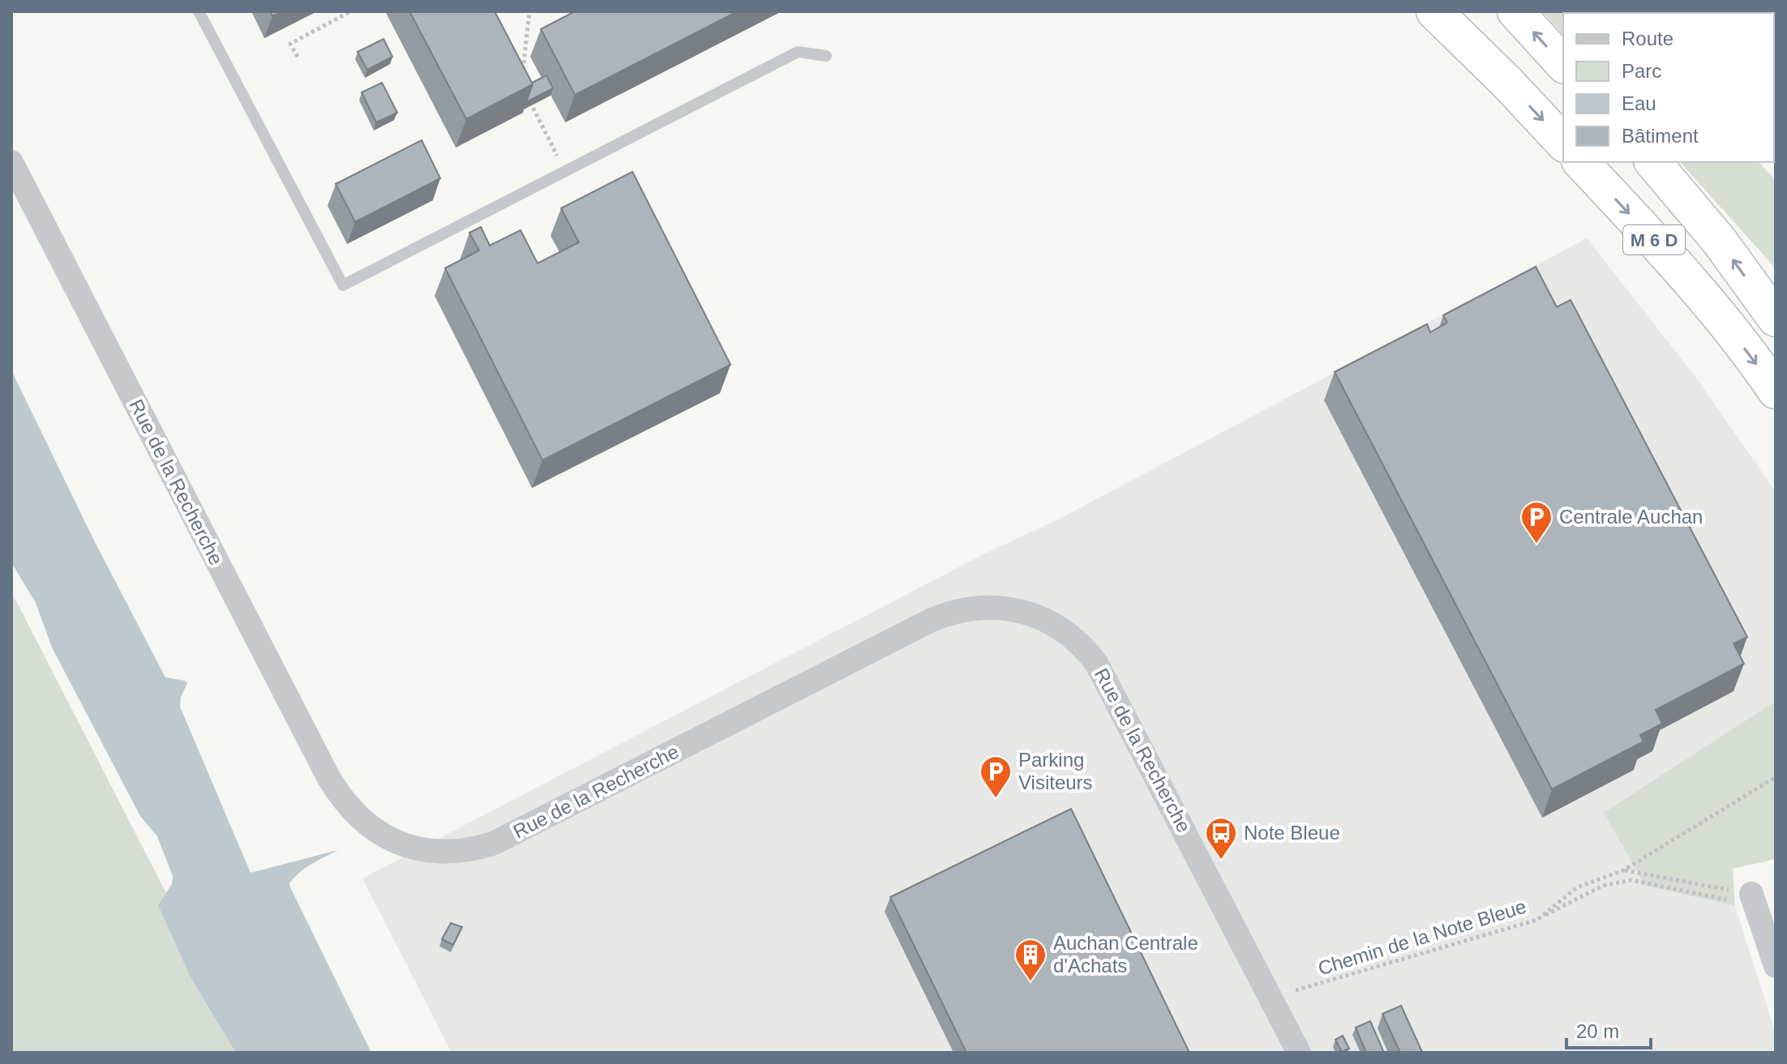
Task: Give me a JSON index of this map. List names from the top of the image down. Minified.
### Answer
{"streets":{"highway":["M 6 D"],"street":["Rue de la Recherche"],"path":["Chemin de la Note Bleue"]},"crossings":[["Rue de la Recherche","Chemin de la Note Bleue"]],"places":{"parking":["Centrale Auchan","Parking Visiteurs"],"bus stop":["Note Bleue"],"building":["Auchan Centrale d'Achats"]},"legend":["Route","Parc","Eau","Bâtiment"],"scale_bar":"20 m"}
